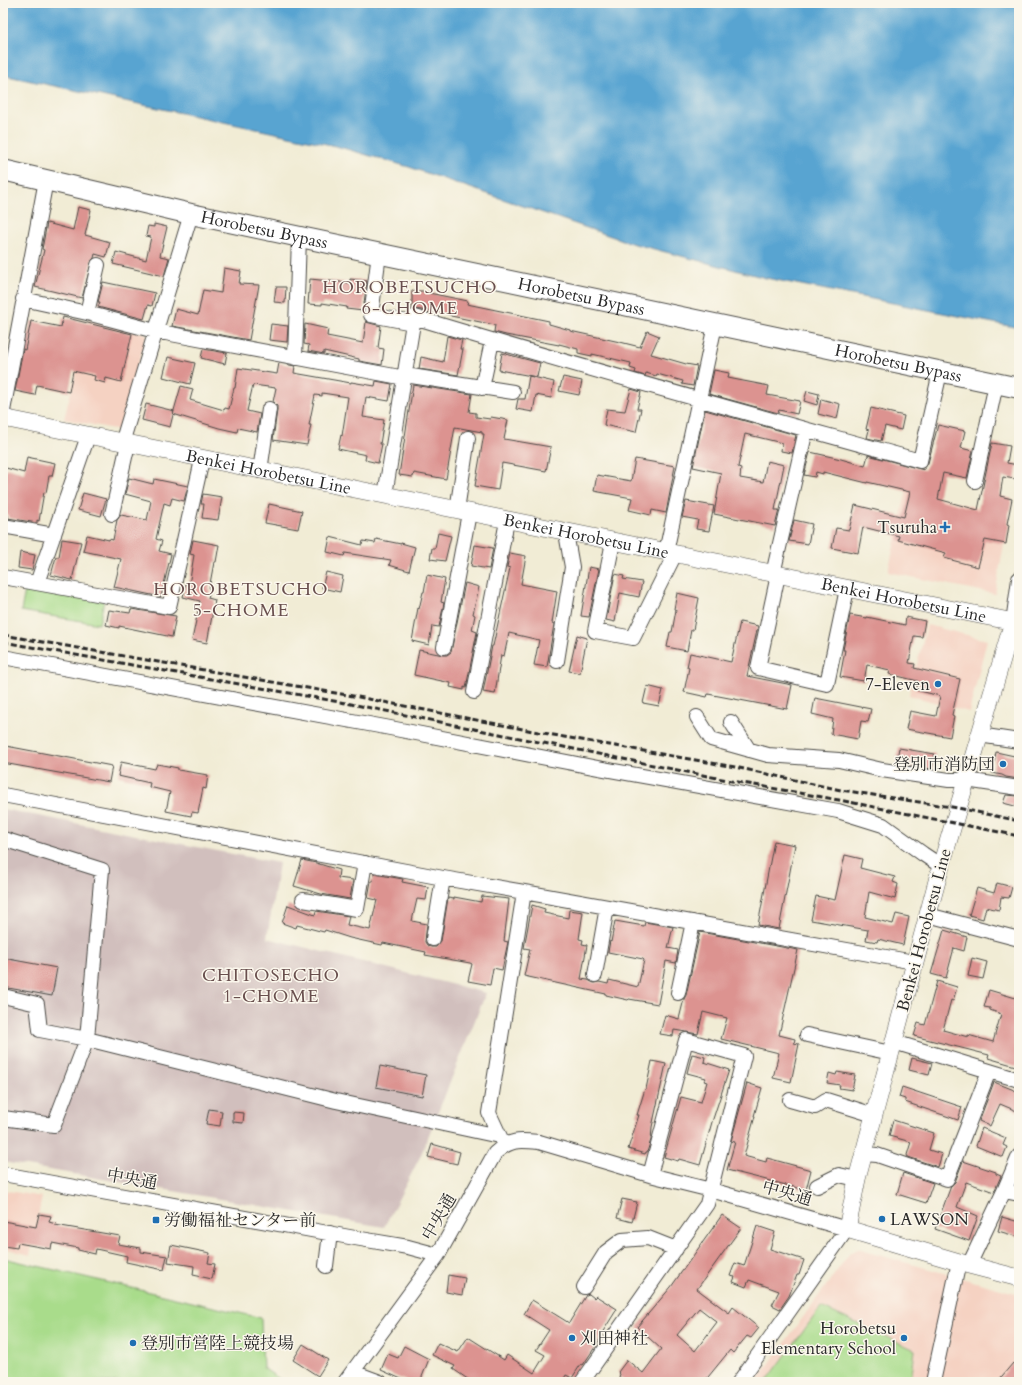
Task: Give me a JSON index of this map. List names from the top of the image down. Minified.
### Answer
{"streets":{"highway":["Horobetsu Bypass"],"main road":["Benkei Horobetsu Line"],"street":["中央通"]},"crossings":[["Benkei Horobetsu Line","中央通"]],"districts":["HOROBETSUCHO 6-CHOME","HOROBETSUCHO 5-CHOME","CHITOSECHO 1-CHOME"],"places":{"health":["Tsuruha"],"other":["7-Eleven","登別市消防団","LAWSON","刈田神社","Horobetsu Elementary School","登別市営陸上競技場"],"transit":["労働福祉センター前"]}}
